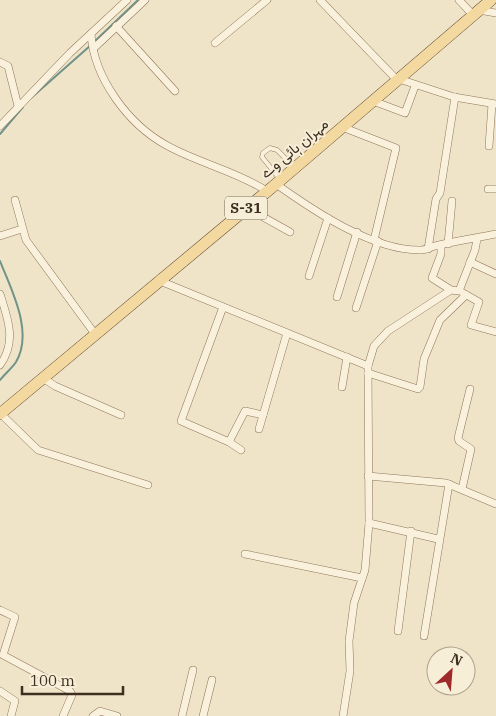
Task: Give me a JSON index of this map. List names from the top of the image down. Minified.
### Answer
{"streets":{"main road":["مہران ہائی وے","S-31"]},"scale_bar":"100 m","north":"top right"}
